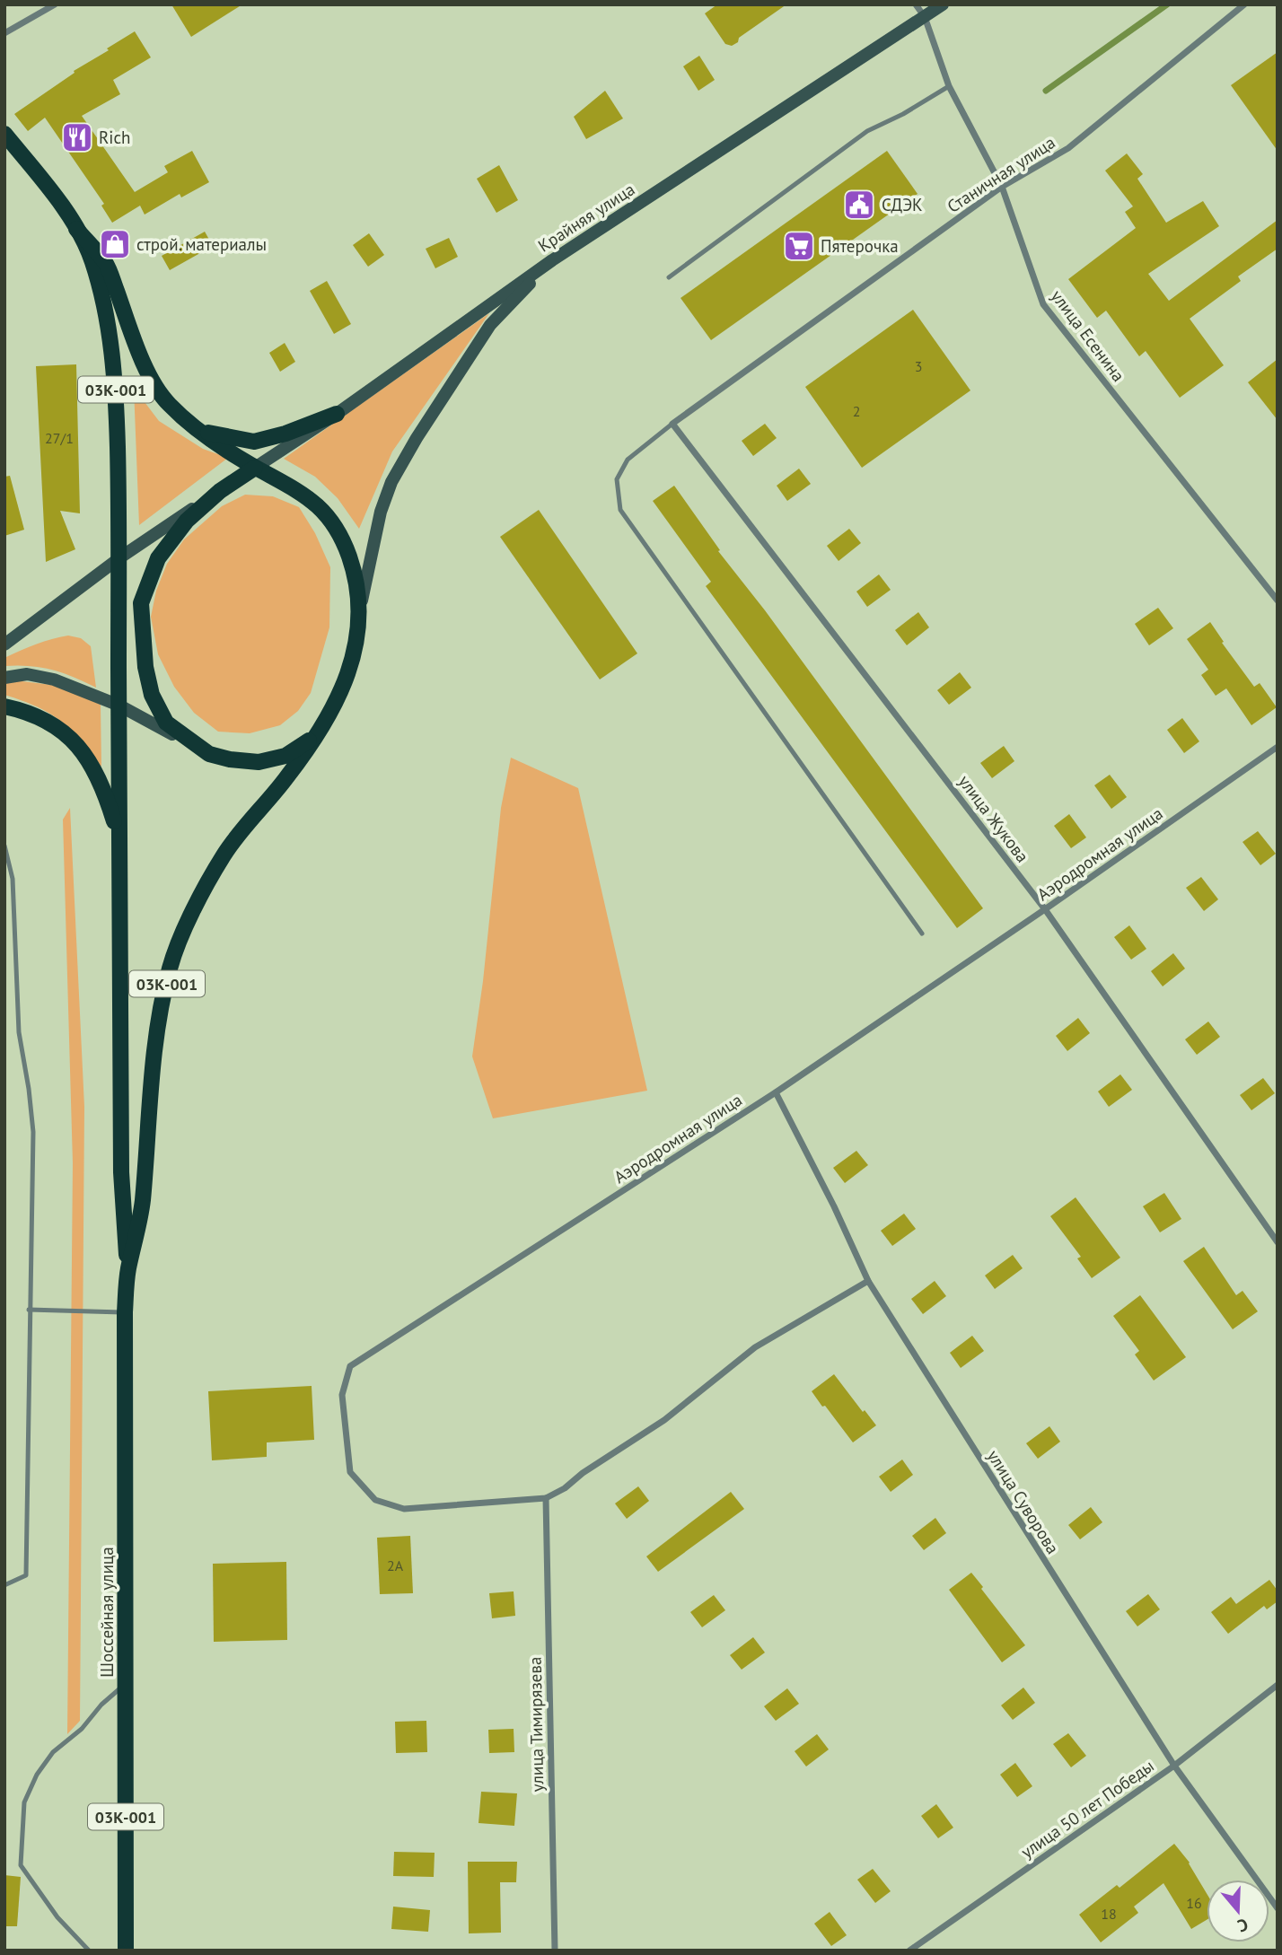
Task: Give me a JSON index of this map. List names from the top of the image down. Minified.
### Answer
{"streets":{"main road":["Крайняя улица","03К-001","Шоссейная улица"],"street":["Станичная улица","улица Есенина","улица Жукова","Аэродромная улица","улица Суворова","улица Тимирязева","улица 50 лет Победы"]},"crossings":[["Станичная улица","улица Есенина"],["Станичная улица","улица Жукова"],["Крайняя улица","улица Есенина"],["Крайняя улица","03К-001"],["03К-001","Шоссейная улица"],["улица Жукова","Аэродромная улица"],["Аэродромная улица","улица Суворова"],["Аэродромная улица","улица Тимирязева"],["улица Суворова","улица 50 лет Победы"]],"places":{"restaurant":["Rich"],"public building":["СДЭК"],"shop":["строй. материалы"],"supermarket":["Пятерочка"]},"house_numbers":["3","2","27/1","2А","16","18"],"north":"bottom"}
